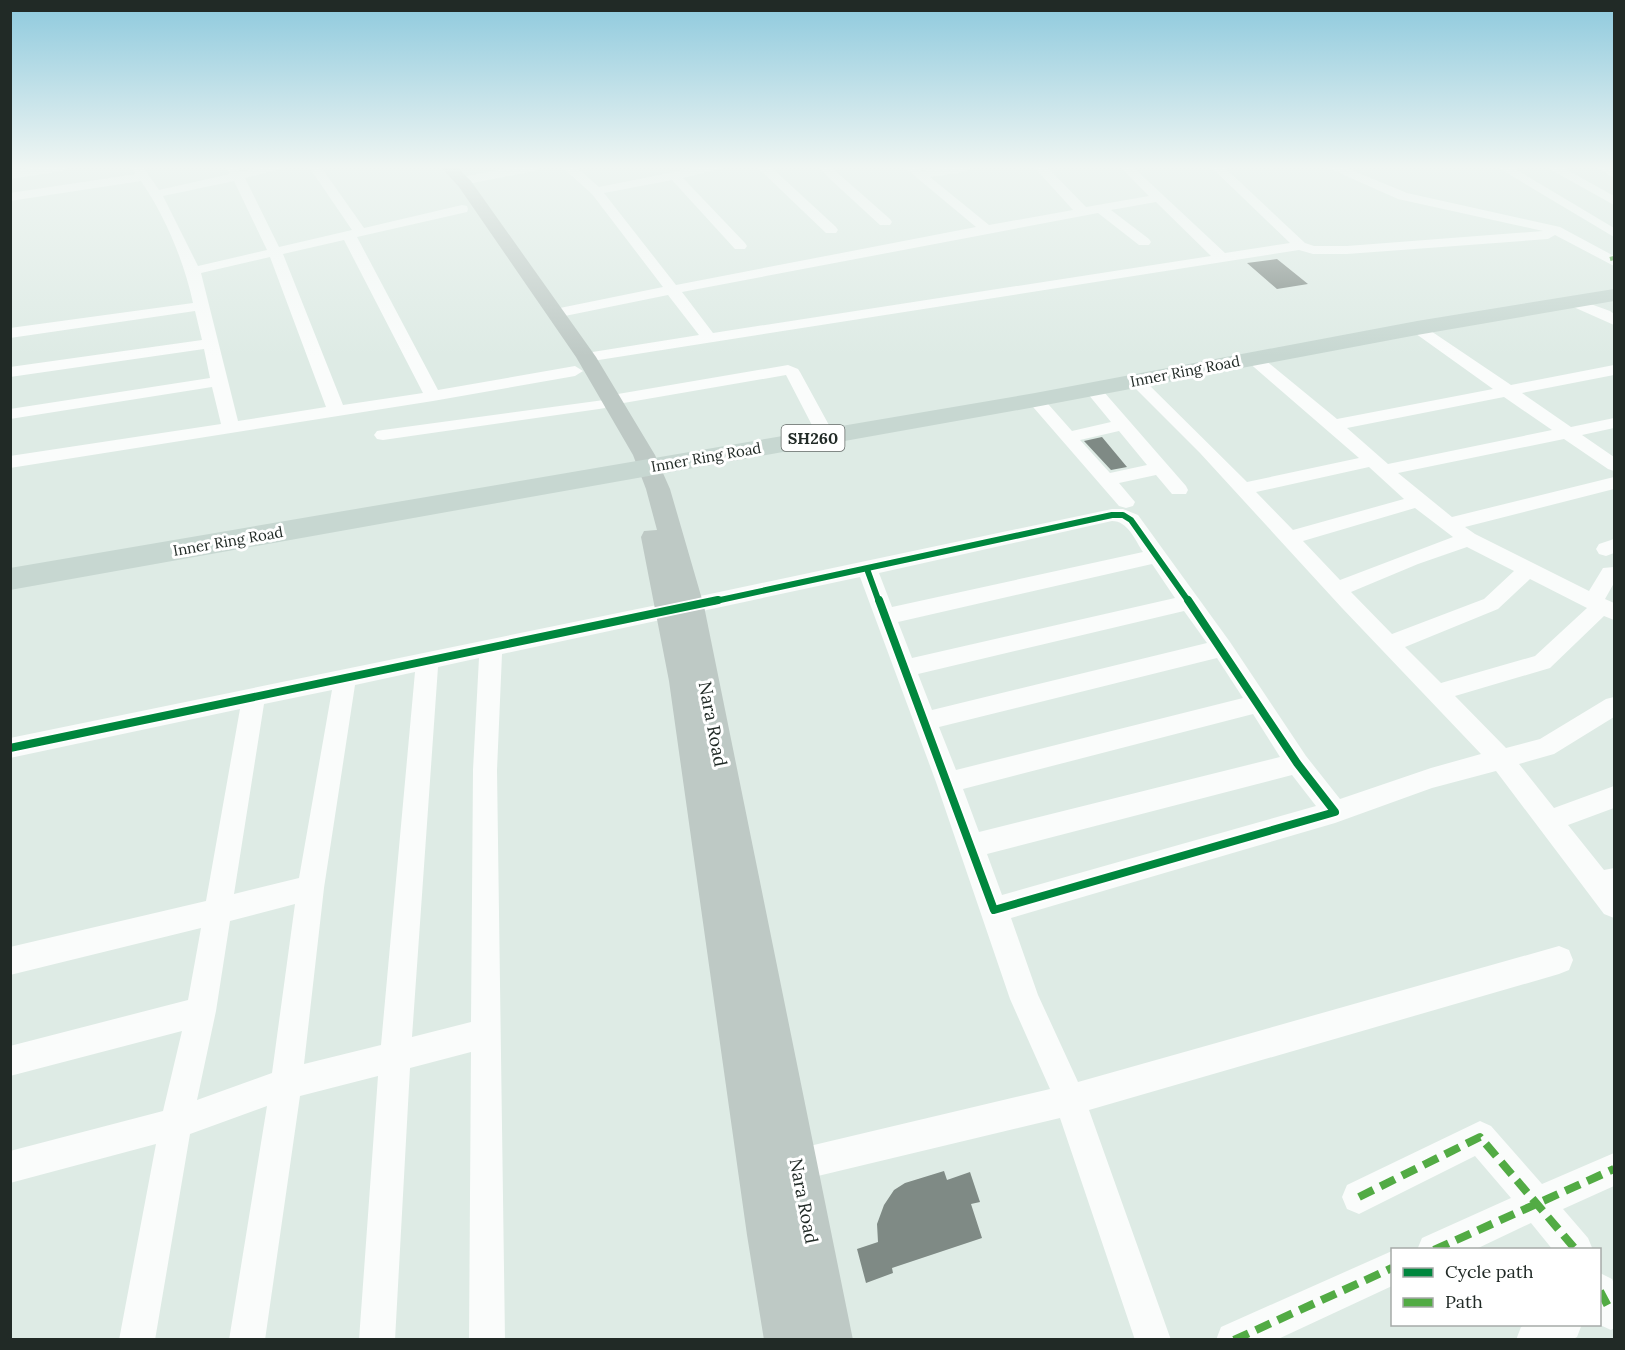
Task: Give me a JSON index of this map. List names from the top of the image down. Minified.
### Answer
{"streets":{"highway":["Inner Ring Road","SH260"],"main road":["Nara Road"]},"crossings":[["Inner Ring Road","Nara Road"]],"legend":["Cycle path","Path"]}
